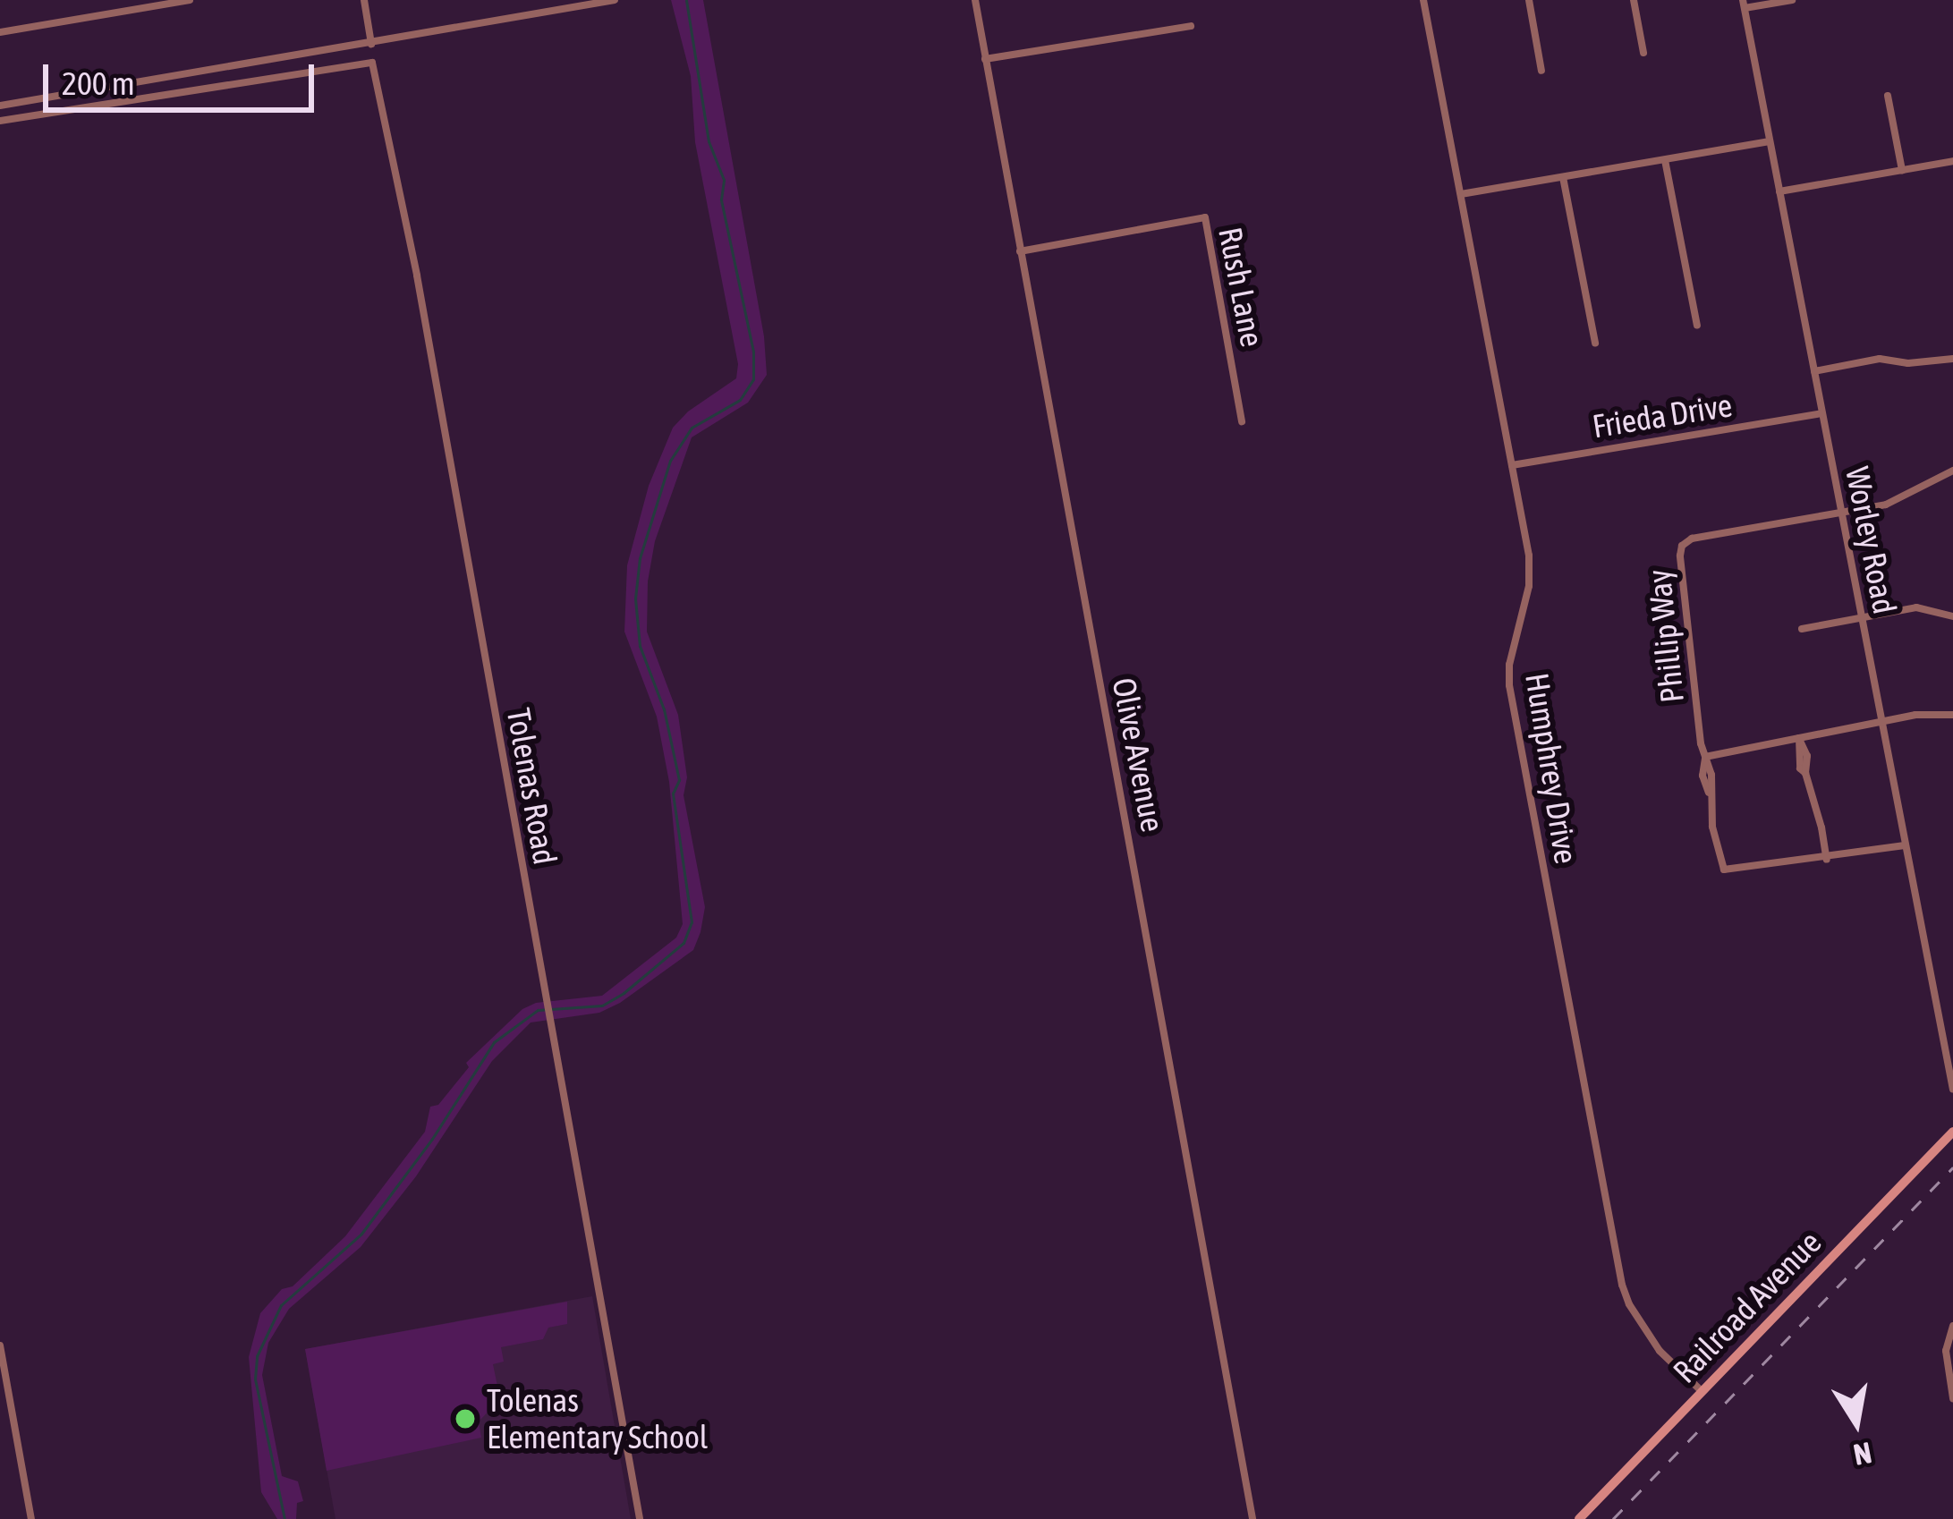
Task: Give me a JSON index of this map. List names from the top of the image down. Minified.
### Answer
{"streets":{"main road":["Railroad Avenue"],"street":["Rush Lane","Frieda Drive","Worley Road","Phillip Way","Olive Avenue","Humphrey Drive","Tolenas Road"]},"crossings":[["Rush Lane","Olive Avenue"],["Frieda Drive","Worley Road"],["Frieda Drive","Humphrey Drive"],["Worley Road","Phillip Way"],["Humphrey Drive","Railroad Avenue"]],"places":["Tolenas Elementary School"],"scale_bar":"200 m","north":"bottom"}
